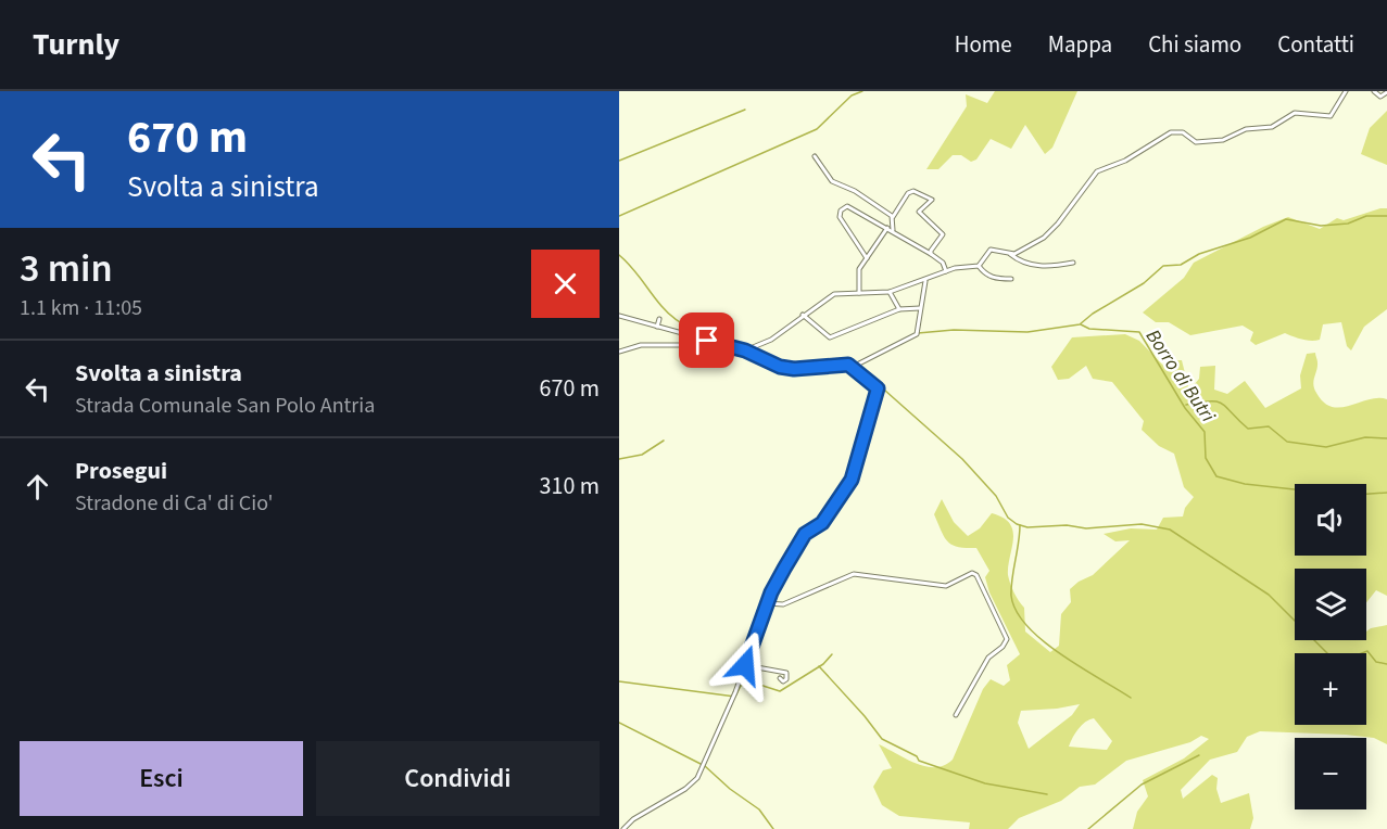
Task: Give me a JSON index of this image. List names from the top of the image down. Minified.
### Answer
{"water":["Borro di Butri"],"page":{"header":"Turnly","nav":["Home","Mappa","Chi siamo","Contatti"],"turn":["670 m","Svolta a sinistra"],"heading":["3 min","1.1 km · 11:05"],"list":[{"name":"Svolta a sinistra","note":"Strada Comunale San Polo Antria","value":"670 m"},{"name":"Prosegui","note":"Stradone di Ca' di Cio'","value":"310 m"}],"map_buttons":["+","−"],"buttons":["Esci","Condividi"]}}
